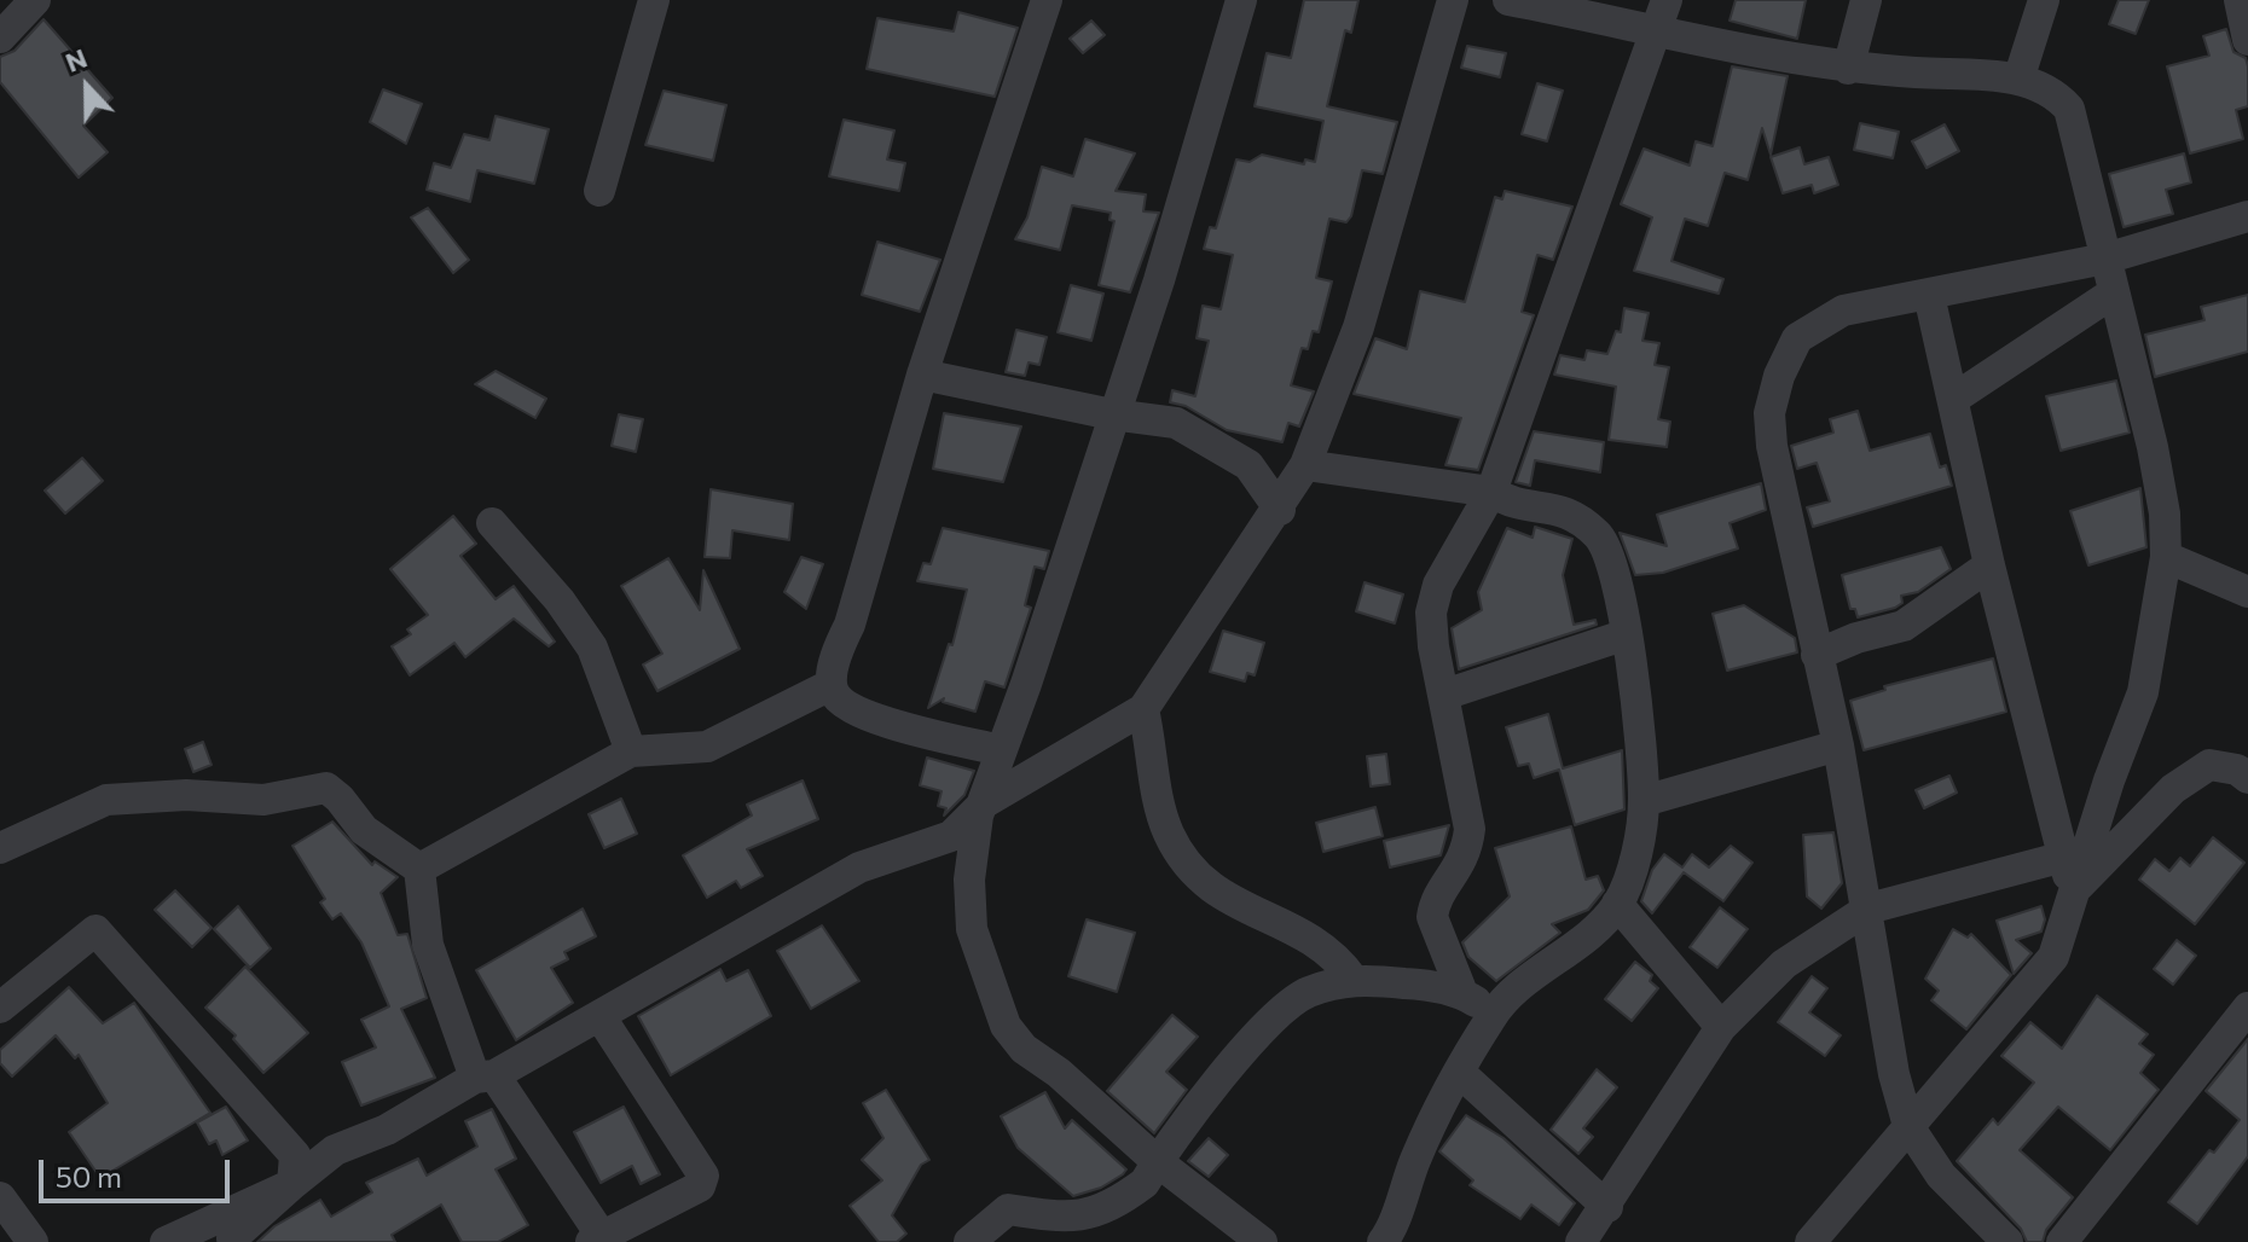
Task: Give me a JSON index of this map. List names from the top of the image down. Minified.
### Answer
{"scale_bar":"50 m","north":"top"}
